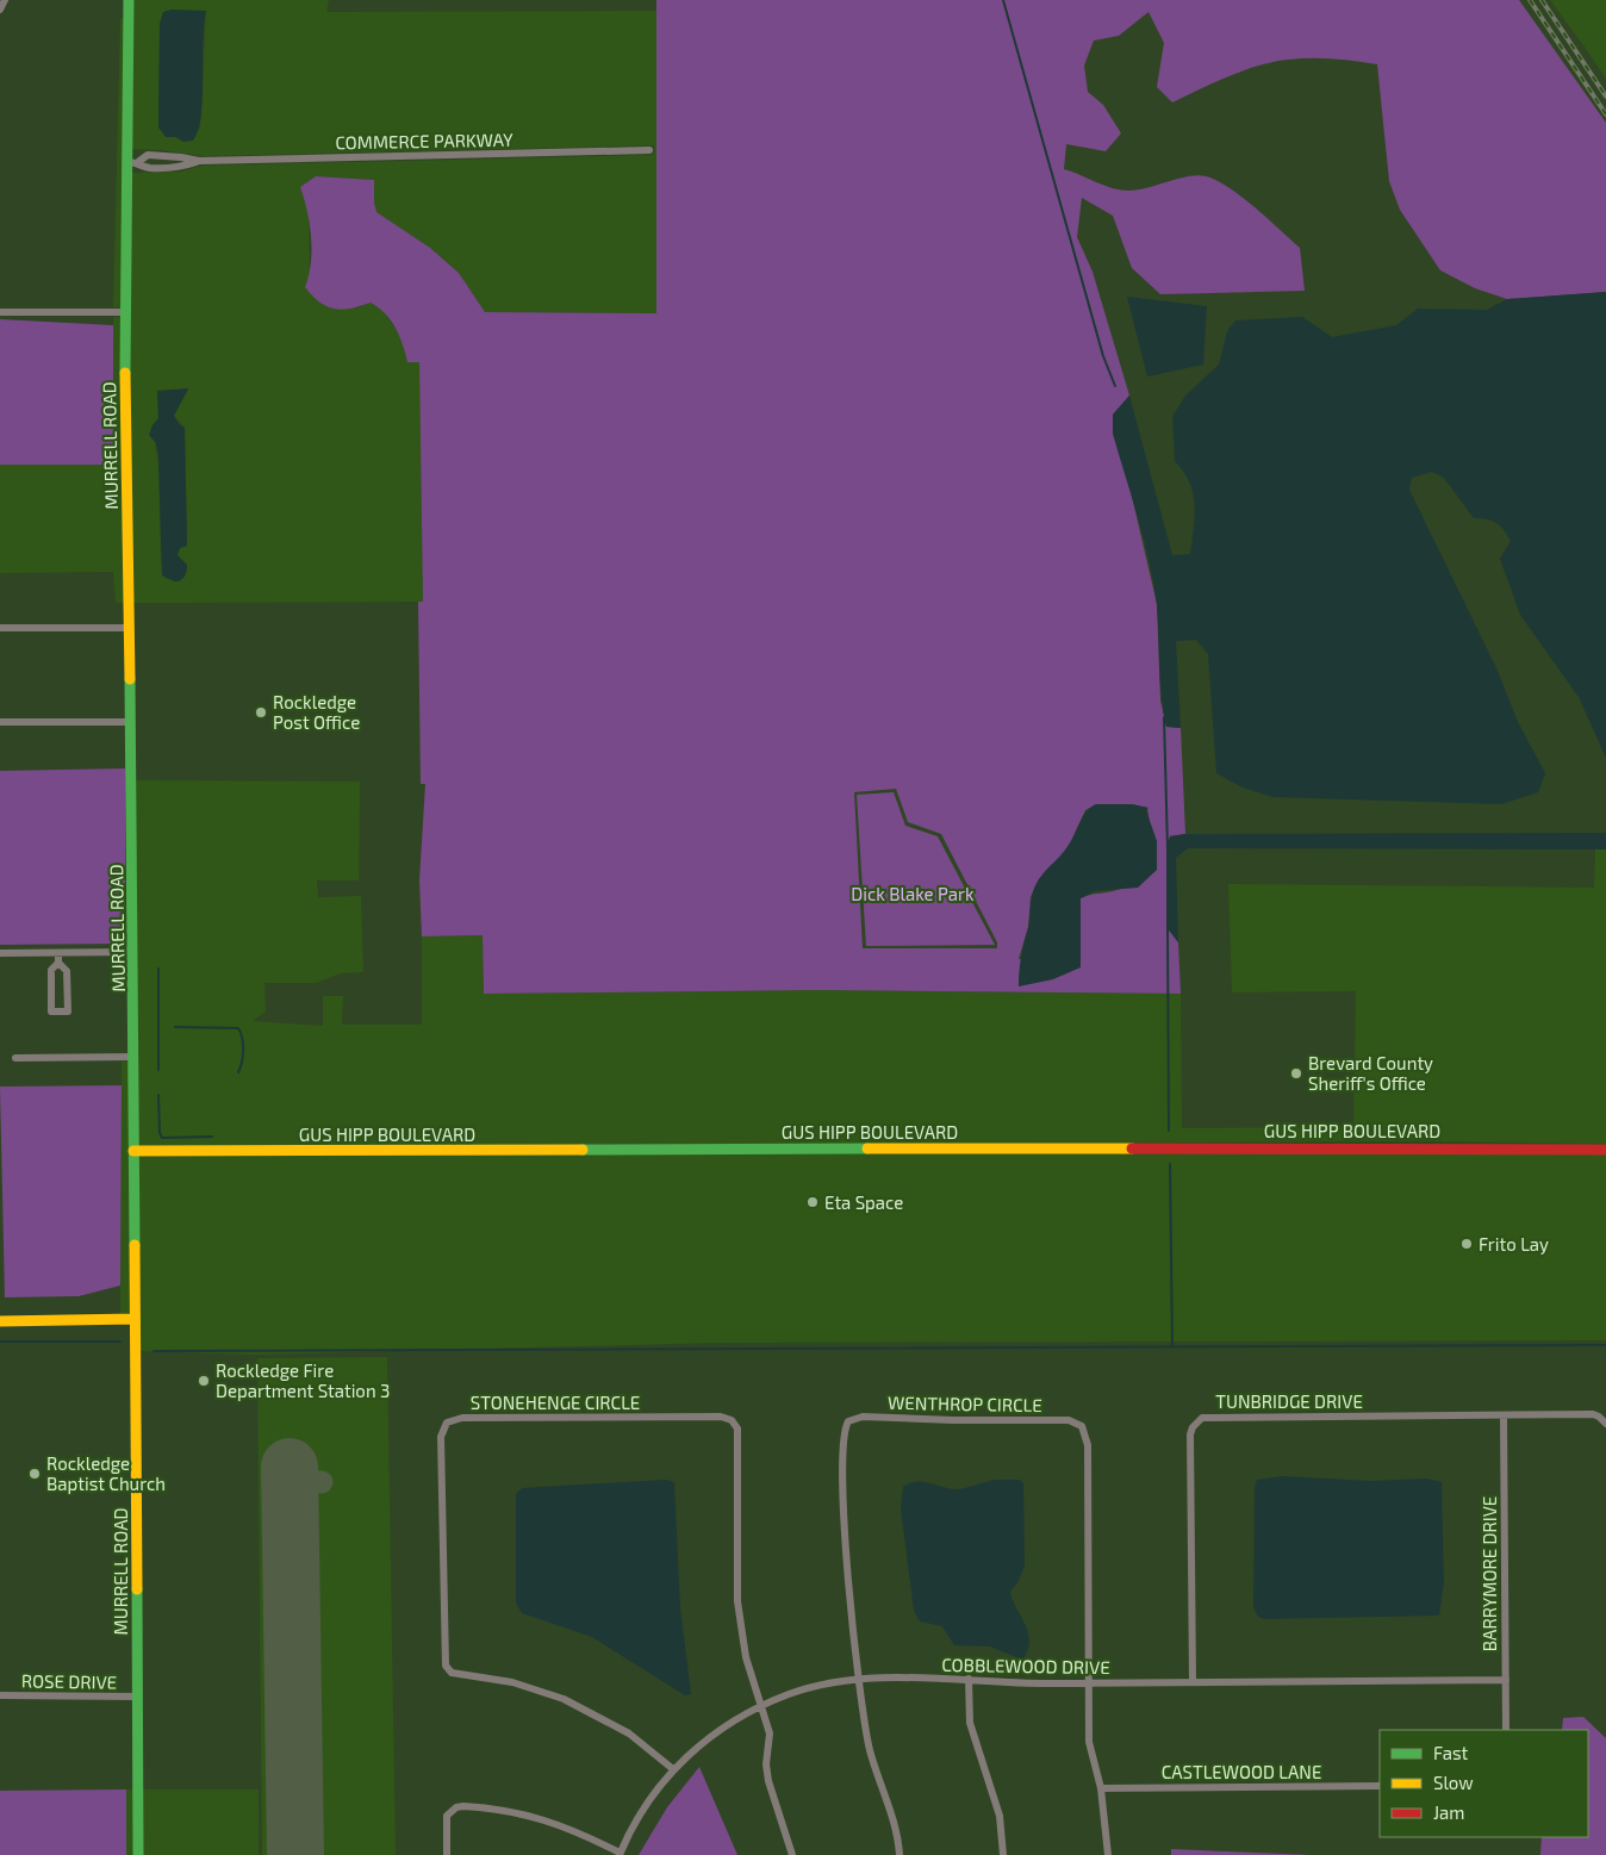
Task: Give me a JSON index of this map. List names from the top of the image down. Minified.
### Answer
{"streets":{"street":["COMMERCE PARKWAY","MURRELL ROAD","GUS HIPP BOULEVARD","TUNBRIDGE DRIVE","STONEHENGE CIRCLE","WENTHROP CIRCLE","BARRYMORE DRIVE","COBBLEWOOD DRIVE","ROSE DRIVE","CASTLEWOOD LANE"]},"crossings":[["COMMERCE PARKWAY","MURRELL ROAD"],["MURRELL ROAD","GUS HIPP BOULEVARD"],["MURRELL ROAD","ROSE DRIVE"],["TUNBRIDGE DRIVE","BARRYMORE DRIVE"],["TUNBRIDGE DRIVE","COBBLEWOOD DRIVE"],["STONEHENGE CIRCLE","COBBLEWOOD DRIVE"],["WENTHROP CIRCLE","COBBLEWOOD DRIVE"],["BARRYMORE DRIVE","COBBLEWOOD DRIVE"]],"parks":["Dick Blake Park"],"places":["Rockledge Post Office","Brevard County Sheriff's Office","Eta Space","Frito Lay","Rockledge Fire Department Station 3","Rockledge Baptist Church"],"legend":["Fast","Slow","Jam"]}
